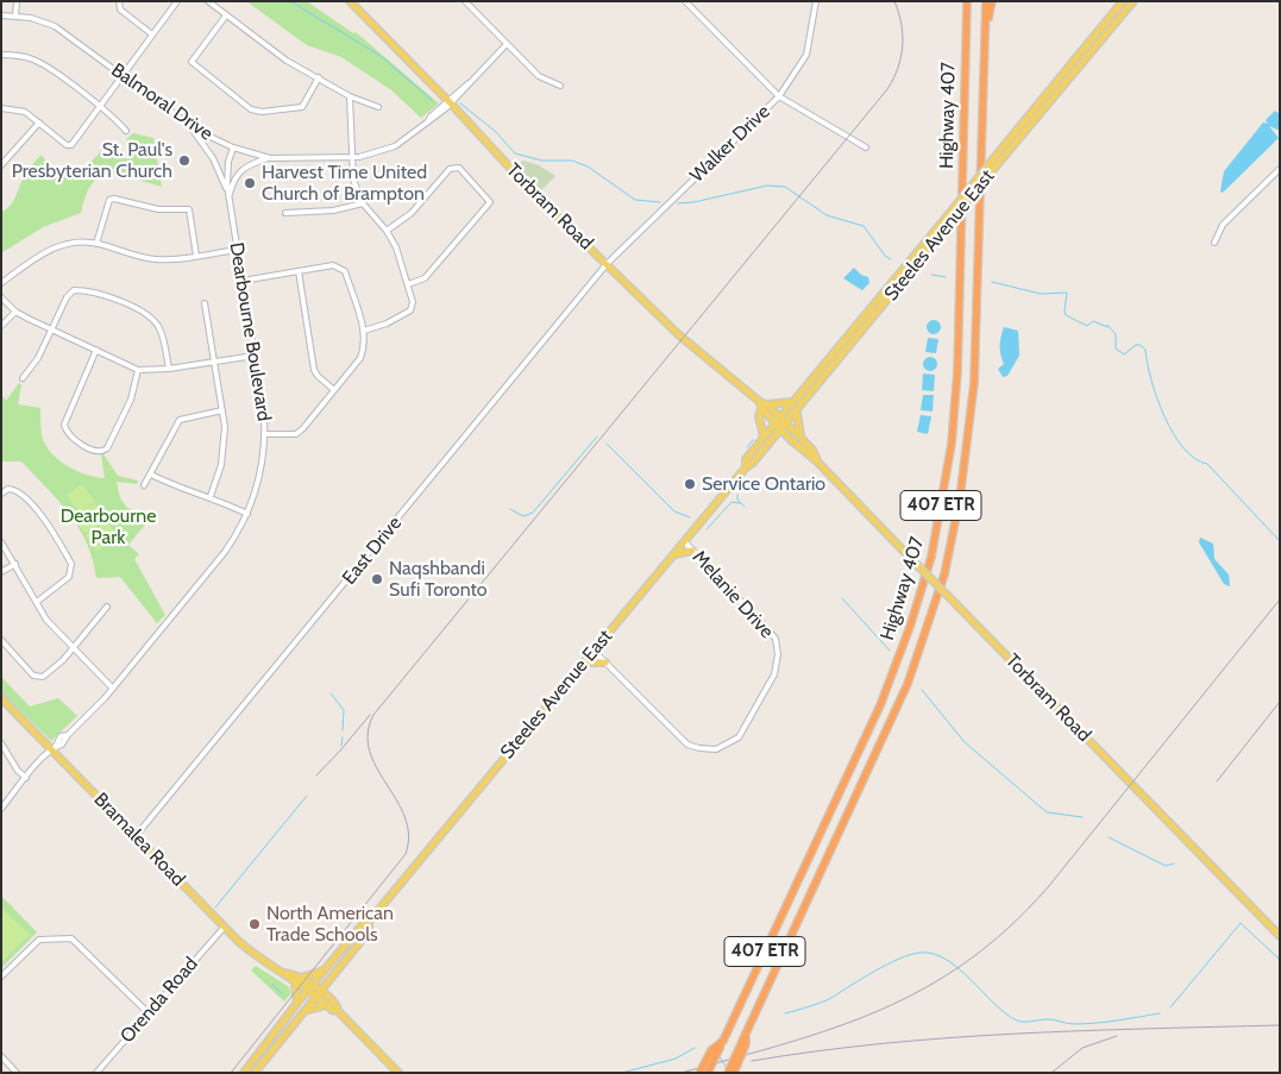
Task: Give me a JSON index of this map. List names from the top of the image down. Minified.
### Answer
{"streets":{"highway":["Highway 407","407 ETR"],"main road":["Torbram Road","Steeles Avenue East","Bramalea Road"],"street":["Balmoral Drive","Walker Drive","Dearbourne Boulevard","East Drive","Melanie Drive","Orenda Road"]},"crossings":[["Balmoral Drive","Torbram Road"],["Balmoral Drive","Dearbourne Boulevard"],["Walker Drive","Torbram Road"],["Walker Drive","East Drive"],["Torbram Road","Steeles Avenue East"],["Torbram Road","East Drive"],["Steeles Avenue East","Melanie Drive"],["Steeles Avenue East","Bramalea Road"],["Dearbourne Boulevard","Bramalea Road"],["East Drive","Bramalea Road"],["Bramalea Road","Orenda Road"]],"parks":["Dearbourne Park"],"places":["St. Paul's Presbyterian Church","Harvest Time United Church of Brampton","Service Ontario","Naqshbandi Sufi Toronto","North American Trade Schools"]}
